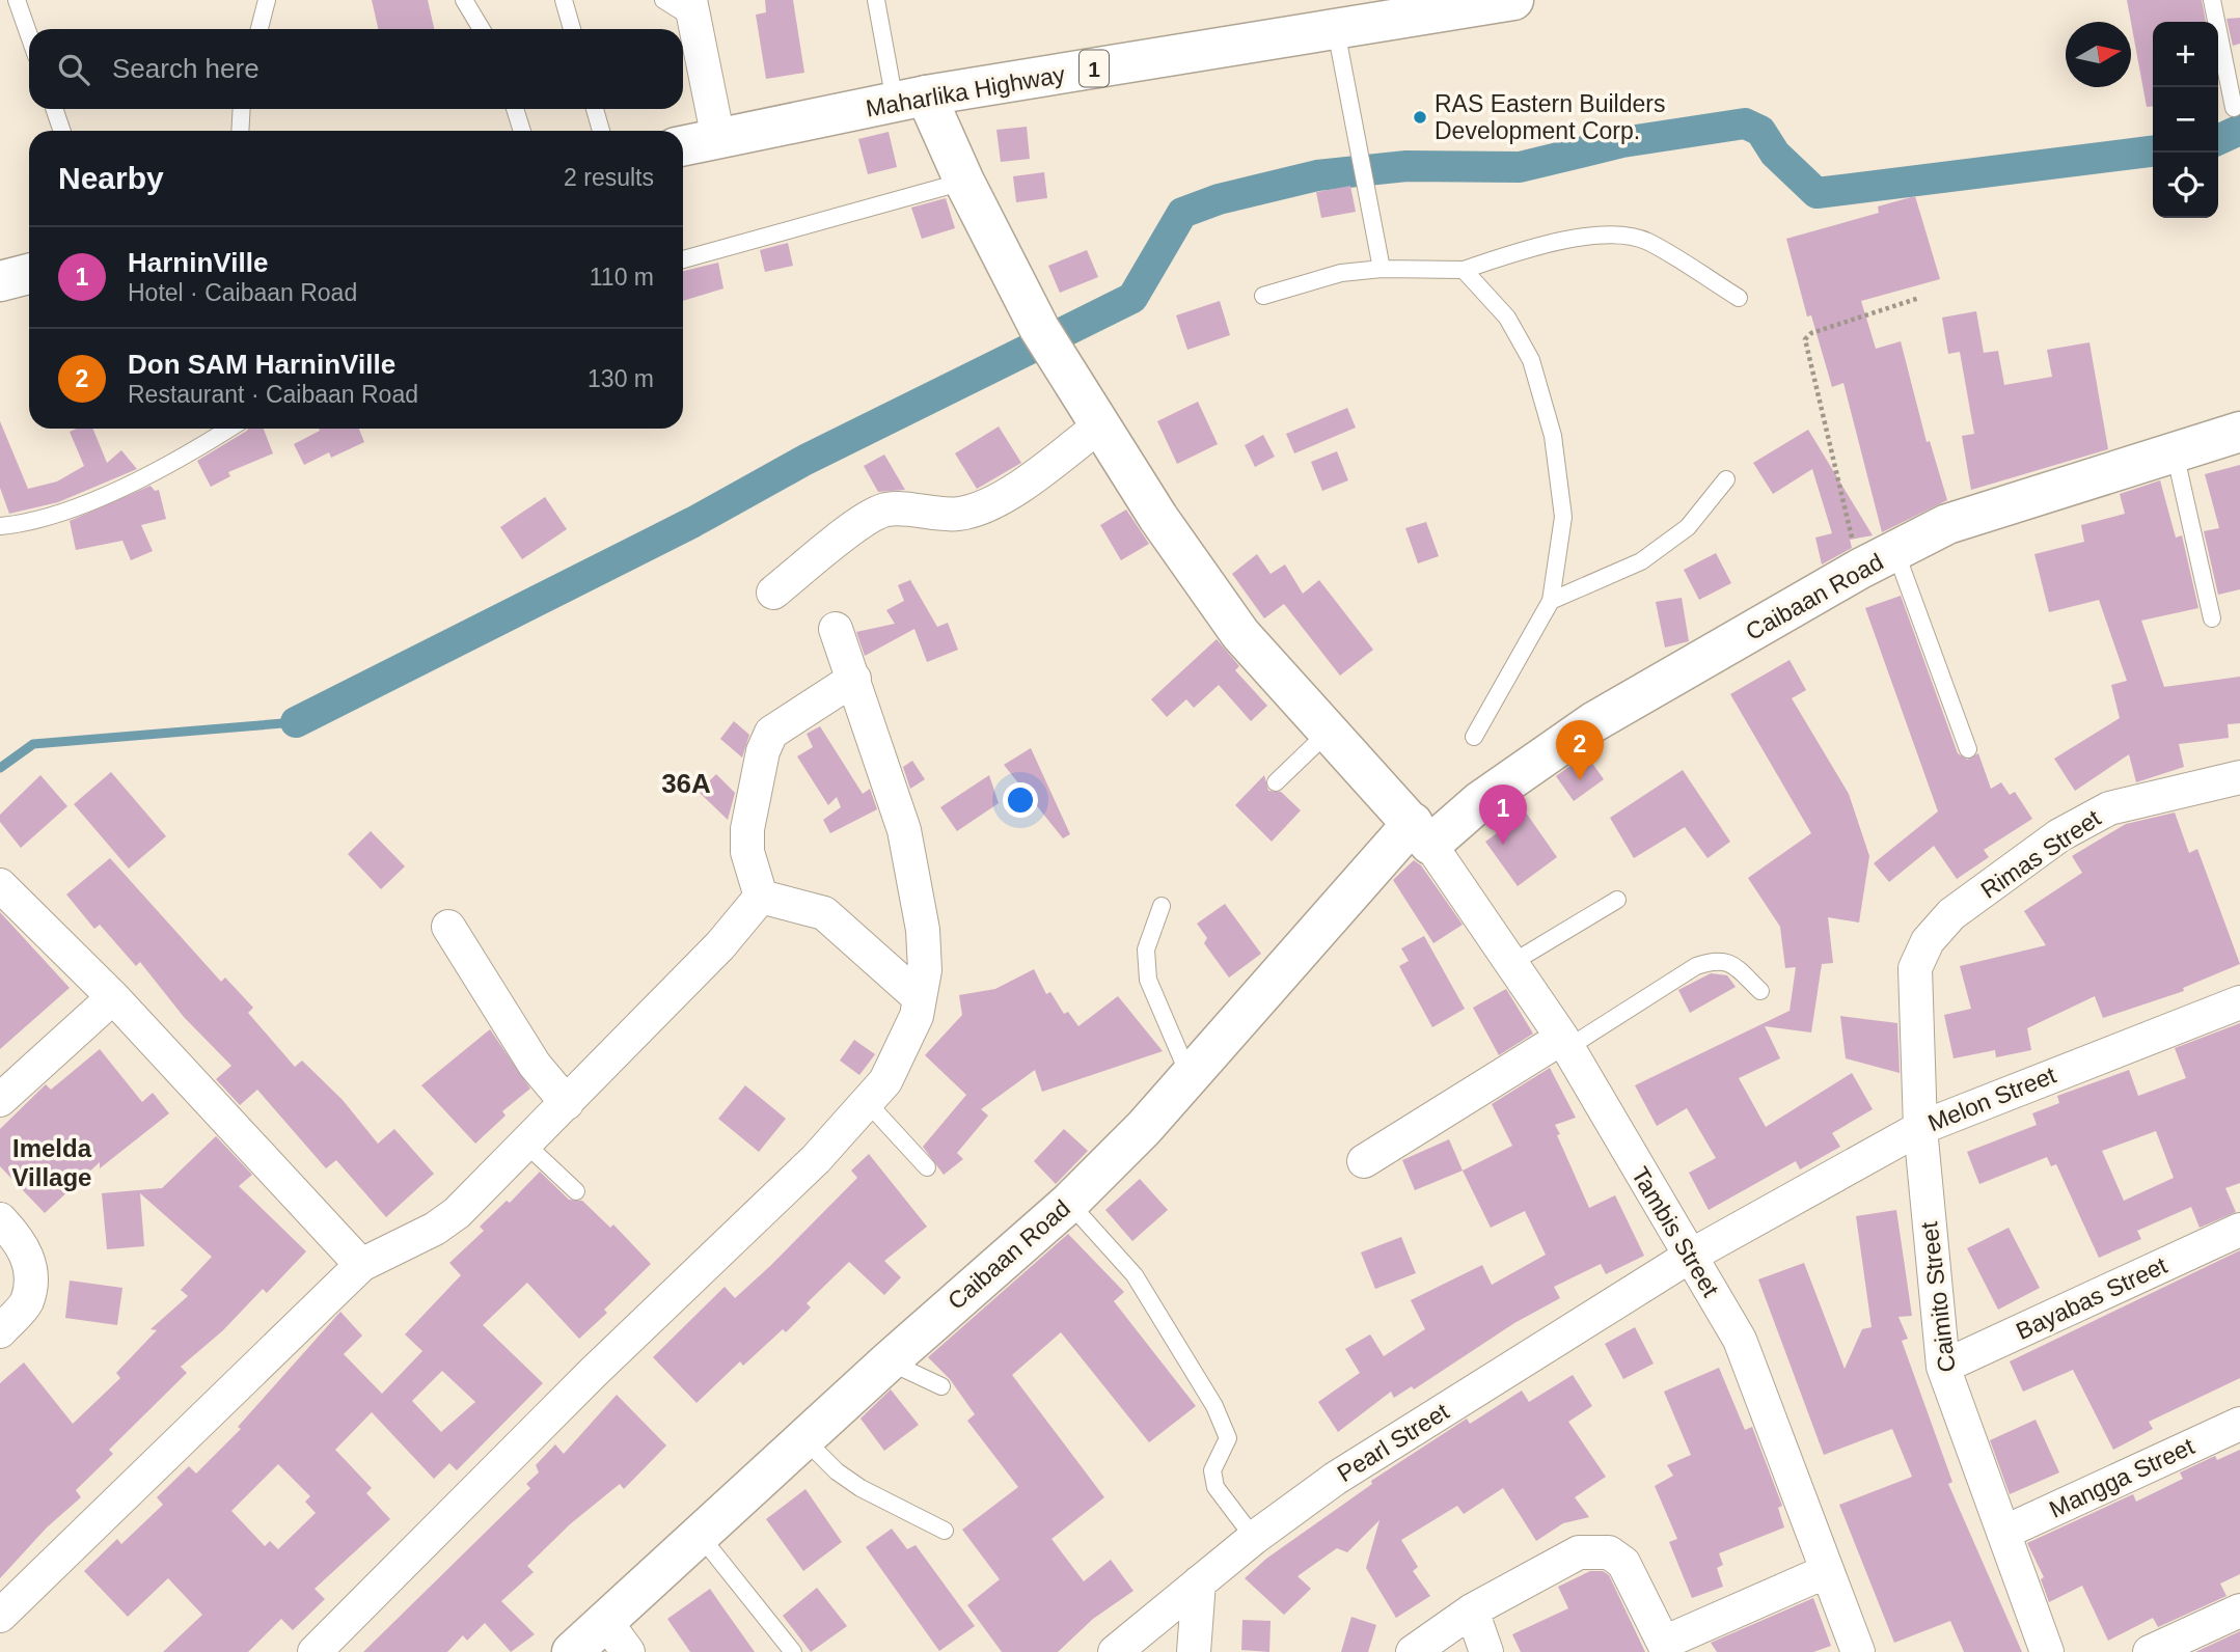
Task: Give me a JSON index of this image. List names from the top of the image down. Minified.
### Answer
{"streets":{"main road":["1","Maharlika Highway","Caibaan Road"],"street":["Rimas Street","Melon Street","Tambis Street","Caimito Street","Bayabas Street","Pearl Street","Mangga Street"]},"crossings":[["Caibaan Road","Tambis Street"],["Rimas Street","Caimito Street"],["Melon Street","Tambis Street"],["Melon Street","Caimito Street"],["Melon Street","Pearl Street"],["Tambis Street","Pearl Street"],["Caimito Street","Bayabas Street"],["Caimito Street","Mangga Street"]],"districts":["36A","Imelda Village"],"places":["RAS Eastern Builders Development Corp."],"north":"right","page":{"map_buttons":["+","−"],"search":"Search here","heading":["Nearby","2 results"],"list":[{"mark":"1","name":"HarninVille","note":"Hotel · Caibaan Road","value":"110 m"},{"mark":"2","name":"Don SAM HarninVille","note":"Restaurant · Caibaan Road","value":"130 m"}],"pins":["2","1"]}}
